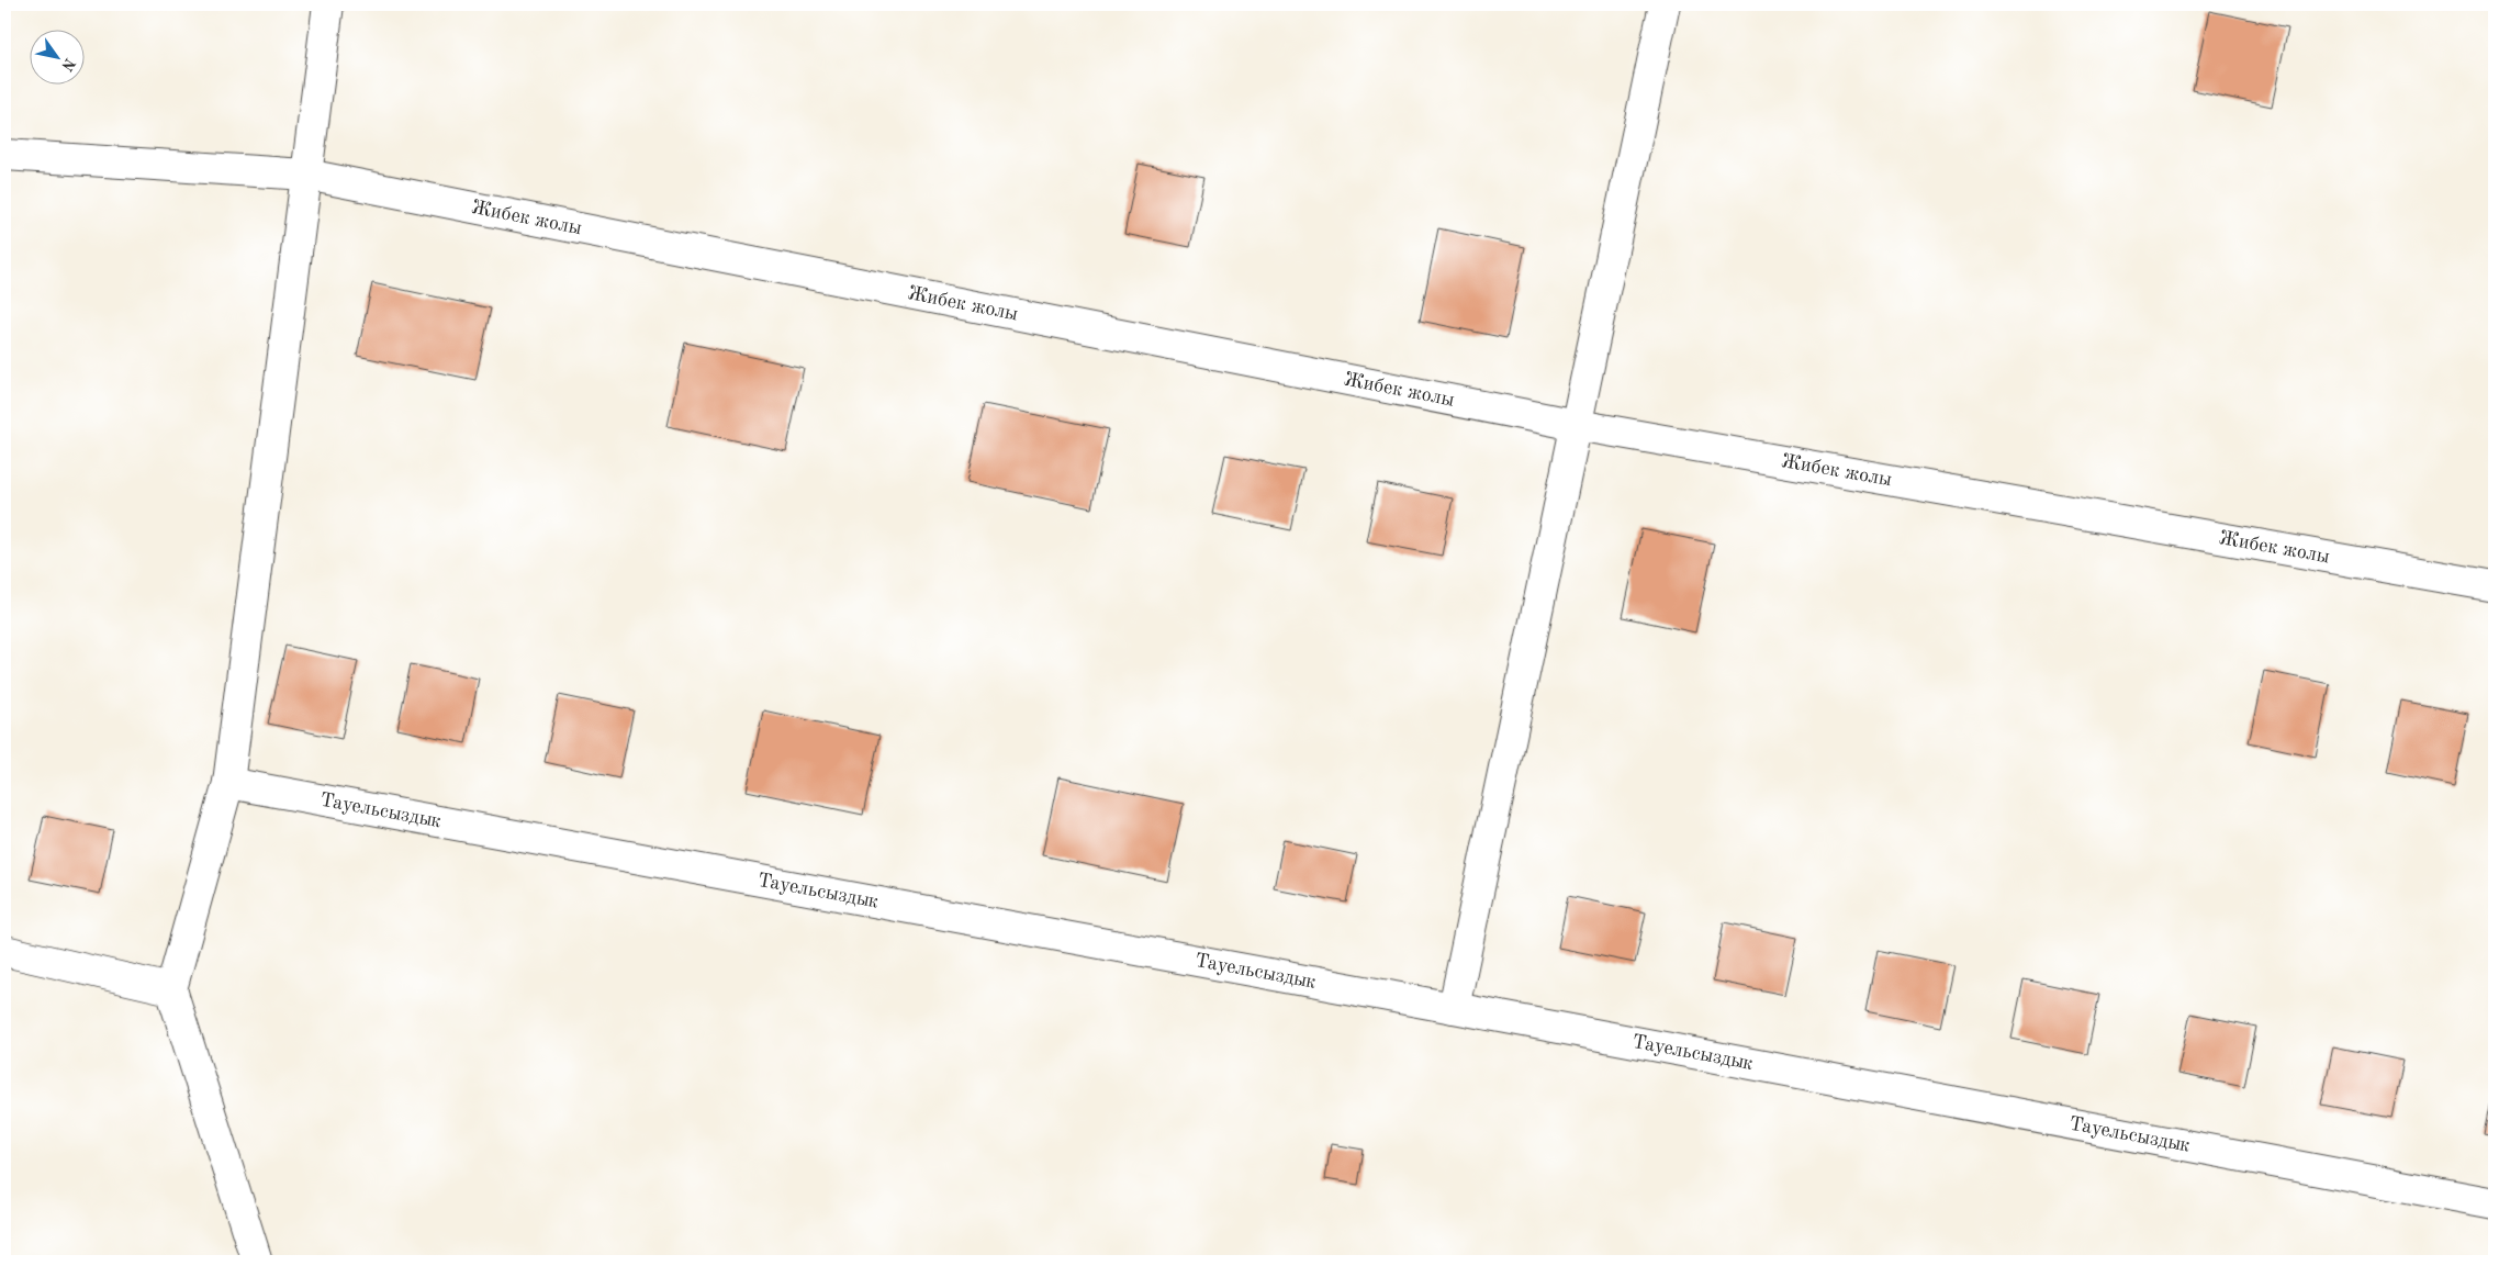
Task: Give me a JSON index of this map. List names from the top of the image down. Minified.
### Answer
{"streets":{"street":["Жибек жолы","Тауельсыздык"]},"north":"bottom right"}
